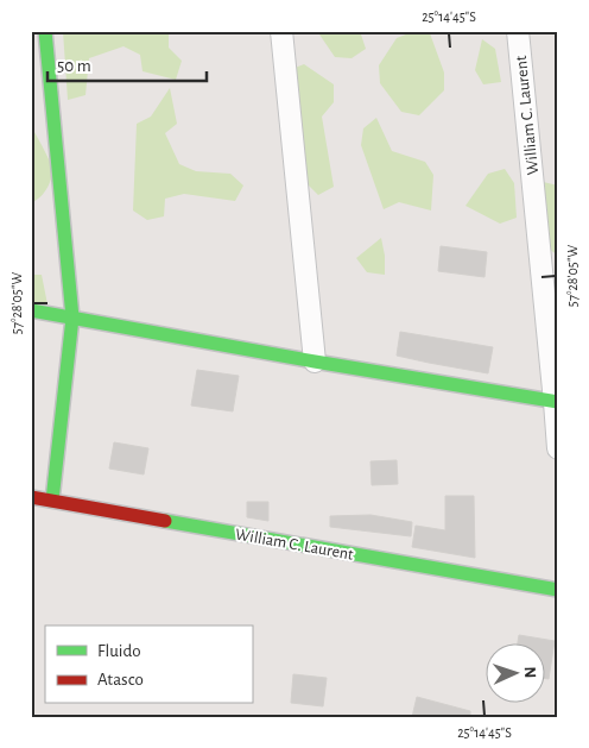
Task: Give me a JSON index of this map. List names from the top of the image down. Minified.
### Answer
{"streets":{"street":["William C. Laurent"]},"legend":["Fluido","Atasco"],"scale_bar":"50 m","north":"right","coordinates":["25°14'45\"S","57°28'05\"W"]}
